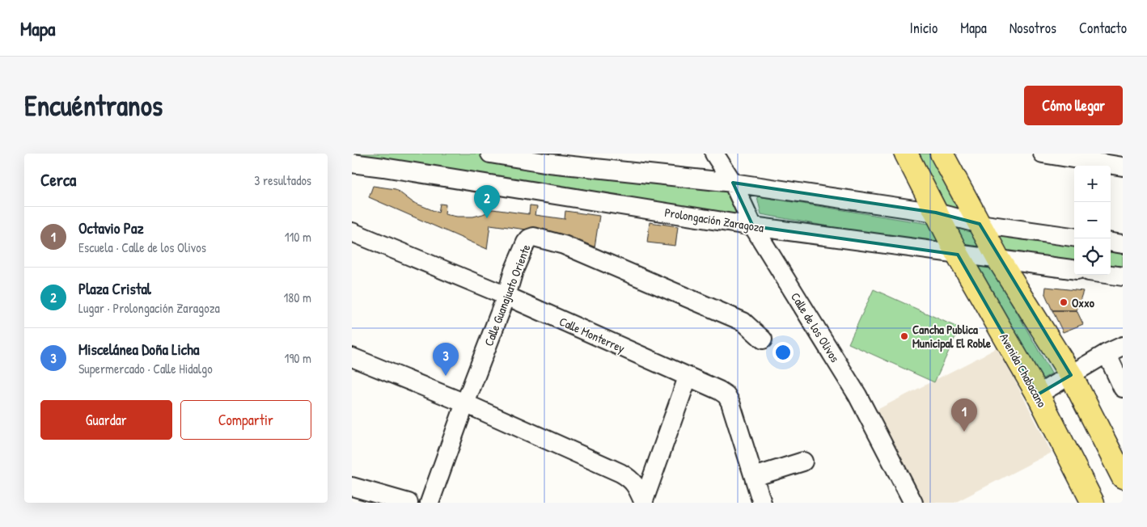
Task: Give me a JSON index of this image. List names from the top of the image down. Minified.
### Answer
{"streets":{"main road":["Avenida Chabacano"],"street":["Prolongación Zaragoza","Calle Guanajuato Oriente","Calle de los Olivos","Calle Monterrey"]},"crossings":[["Prolongación Zaragoza","Calle de los Olivos"],["Prolongación Zaragoza","Avenida Chabacano"],["Calle Guanajuato Oriente","Calle Monterrey"]],"places":["Oxxo","Cancha Publica Municipal El Roble"],"page":{"header":"Mapa","nav":["Inicio","Mapa","Nosotros","Contacto"],"buttons":["Cómo llegar",["Guardar","Compartir"]],"title":"Encuéntranos","heading":["Cerca","3 resultados"],"map_buttons":["+","−"],"pins":["2","3","1"],"list":[{"mark":"1","name":"Octavio Paz","note":"Escuela · Calle de los Olivos","value":"110 m"},{"mark":"2","name":"Plaza Cristal","note":"Lugar · Prolongación Zaragoza","value":"180 m"},{"mark":"3","name":"Miscelánea Doña Licha","note":"Supermercado · Calle Hidalgo","value":"190 m"}]}}
